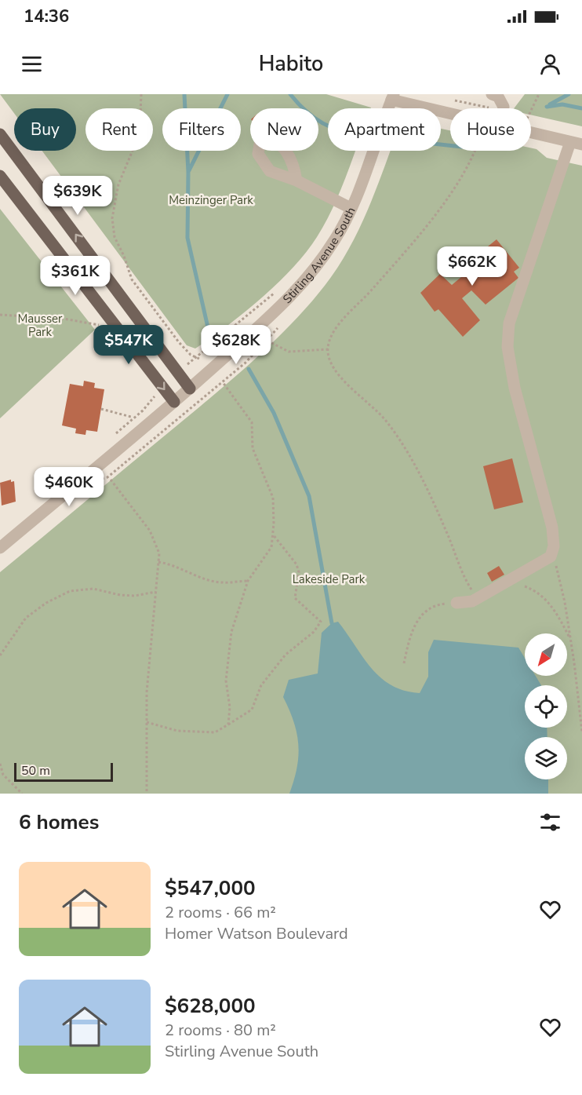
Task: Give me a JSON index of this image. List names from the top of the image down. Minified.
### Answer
{"streets":{"street":["Stirling Avenue South"]},"parks":["Meinzinger Park","Mausser Park","Lakeside Park"],"scale_bar":"50 m","north":"bottom left","page":{"status":"14:36","header":"Habito","chip":["Buy","Rent","Filters","New","Apartment","House"],"price":["$639K","$662K","$361K","$547K","$628K","$460K"],"scale":"50 m","heading":"6 homes","list":[{"name":"$547,000","note":"2 rooms · 66 m² · Homer Watson Boulevard"},{"name":"$628,000","note":"2 rooms · 80 m² · Stirling Avenue South"}]}}
